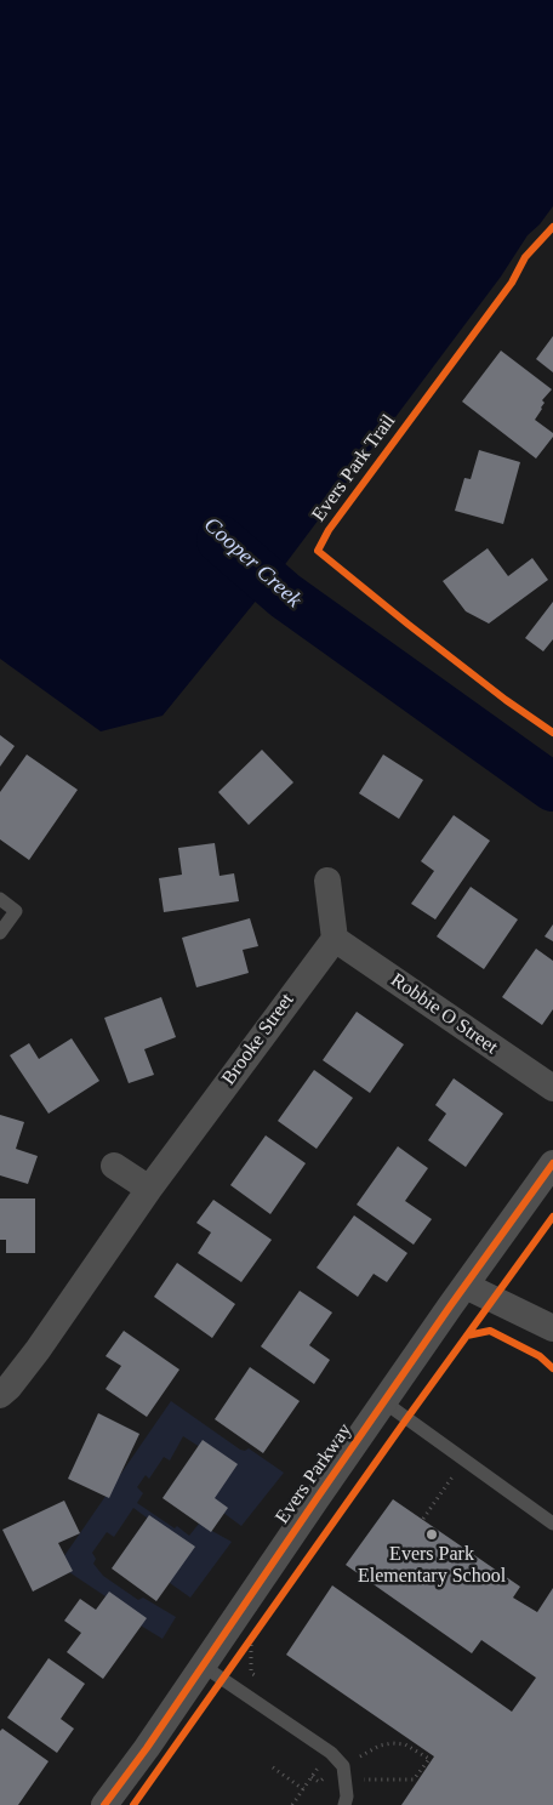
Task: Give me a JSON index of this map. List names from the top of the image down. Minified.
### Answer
{"streets":{"street":["Robbie O Street","Brooke Street","Evers Parkway"],"cycle path":["Evers Park Trail"]},"crossings":[["Robbie O Street","Brooke Street"]],"water":["Cooper Creek"],"places":["Evers Park Elementary School"]}
